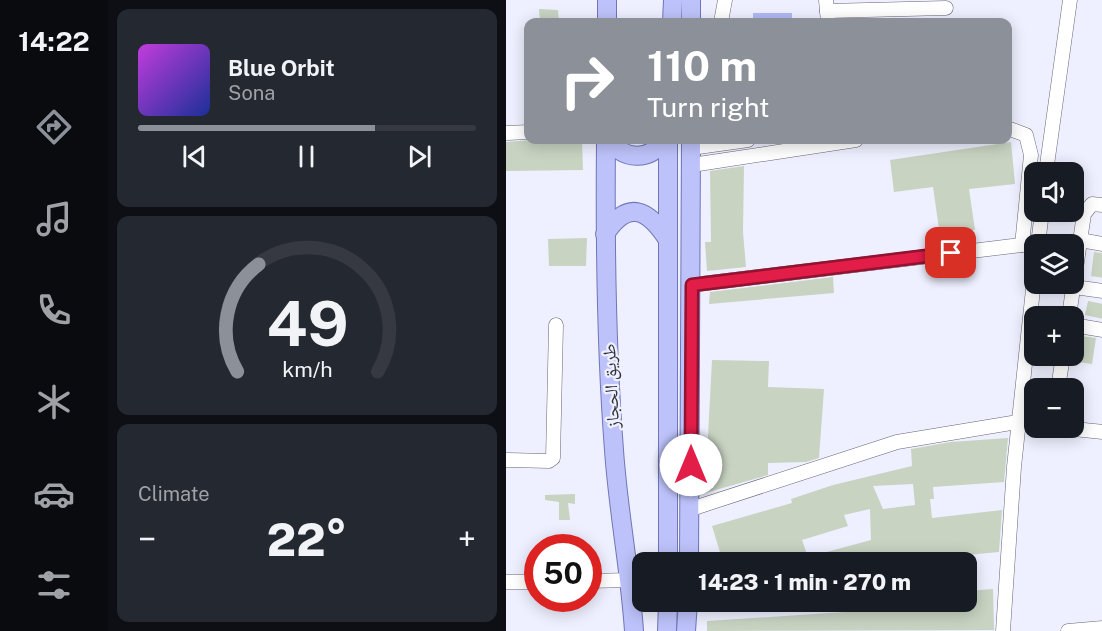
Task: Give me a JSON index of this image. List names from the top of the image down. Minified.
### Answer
{"streets":{"main road":["طريق الحجاز"]},"page":{"tabs":"14:22","turn":["110 m","Turn right"],"song":["Blue Orbit","Sona"],"map_buttons":["+","−"],"tile":"Climate","heat":["−","22°","+"],"limit":"50","trip":"14:23 · 1 min · 270 m","gauge":["49","km/h"]}}
